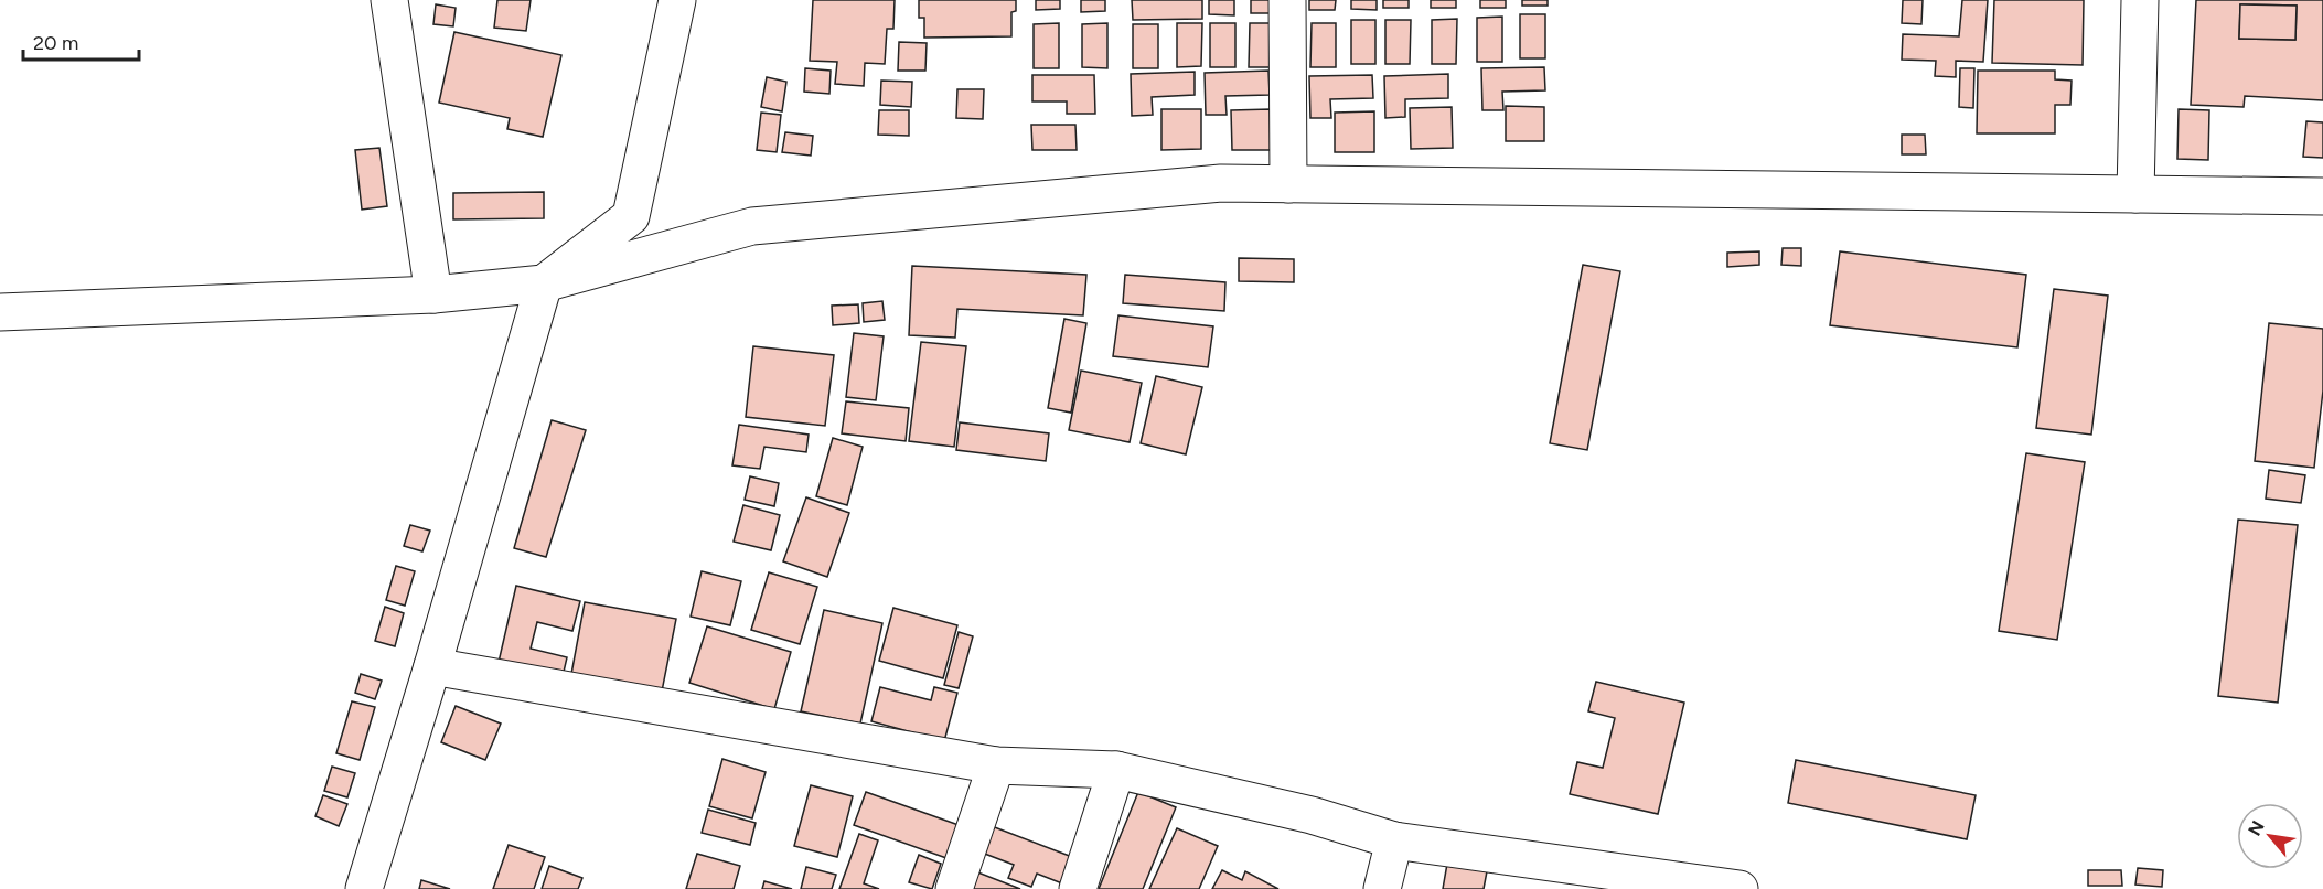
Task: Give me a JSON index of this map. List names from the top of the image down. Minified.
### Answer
{"scale_bar":"20 m","north":"top left"}
